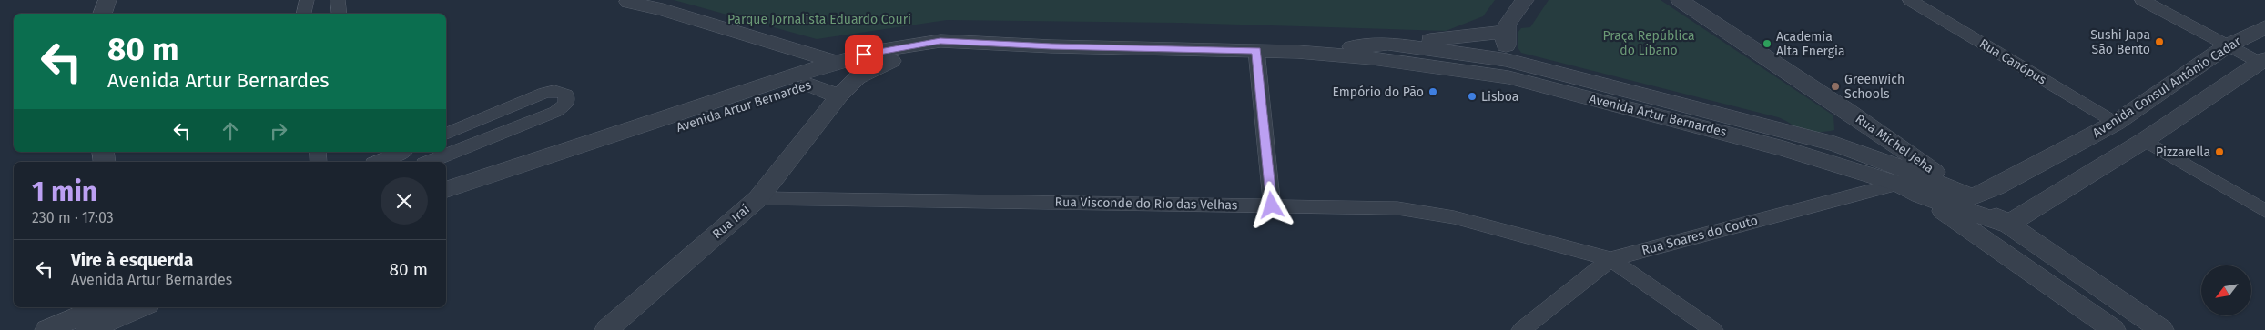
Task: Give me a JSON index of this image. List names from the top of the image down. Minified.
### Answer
{"streets":{"street":["Rua Canópus","Avenida Consul Antônio Cadar","Avenida Artur Bernardes","Rua Michel Jeha","Rua Visconde do Rio das Velhas","Rua Iraí","Rua Soares do Couto"]},"crossings":[["Rua Canópus","Avenida Consul Antônio Cadar"],["Avenida Consul Antônio Cadar","Avenida Artur Bernardes"],["Avenida Consul Antônio Cadar","Rua Michel Jeha"],["Avenida Artur Bernardes","Rua Michel Jeha"],["Avenida Artur Bernardes","Rua Iraí"],["Avenida Artur Bernardes","Rua Soares do Couto"],["Rua Visconde do Rio das Velhas","Rua Iraí"],["Rua Visconde do Rio das Velhas","Rua Soares do Couto"]],"parks":["Parque Jornalista Eduardo Couri","Praça República do Líbano"],"places":["Sushi Japa São Bento","Academia Alta Energia","Greenwich Schools","Empório do Pão","Lisboa","Pizzarella"],"north":"bottom left","page":{"turn":["80 m","Avenida Artur Bernardes"],"heading":["1 min","230 m · 17:03"],"list":[{"name":"Vire à esquerda","note":"Avenida Artur Bernardes","value":"80 m"}]}}
